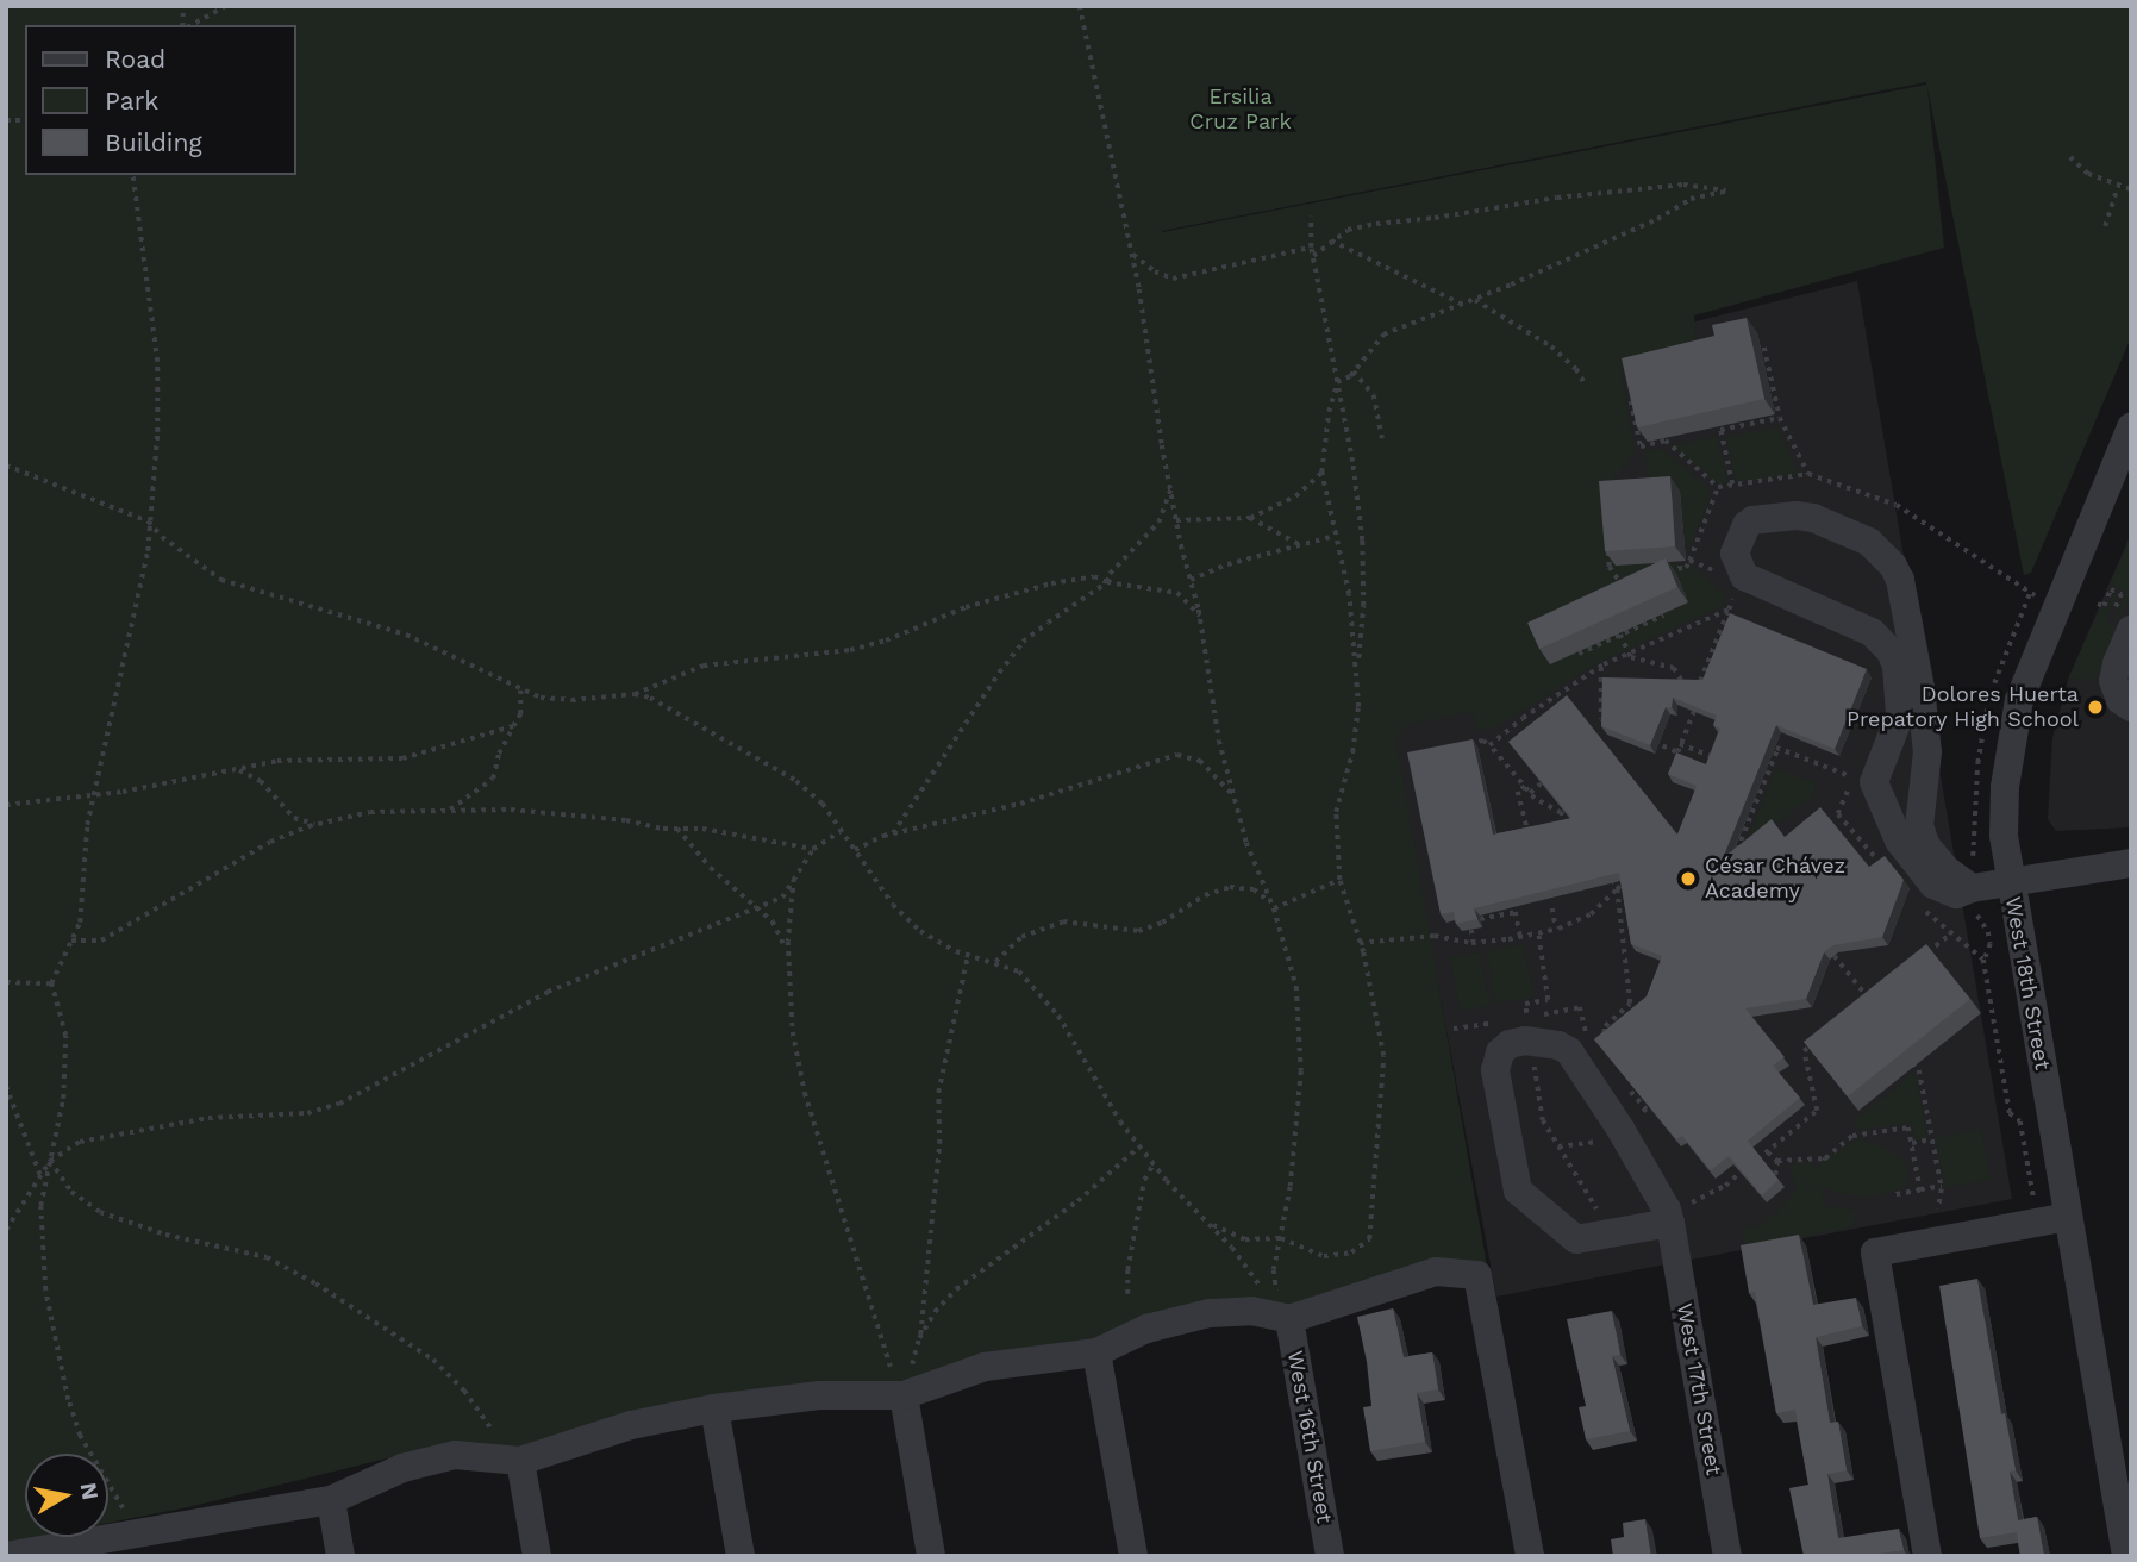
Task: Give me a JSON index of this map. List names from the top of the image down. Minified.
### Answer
{"streets":{"street":["West 18th Street","West 17th Street","West 16th Street"]},"parks":["Ersilia Cruz Park"],"places":["Dolores Huerta Prepatory High School","César Chávez Academy"],"legend":["Road","Park","Building"],"north":"right"}
